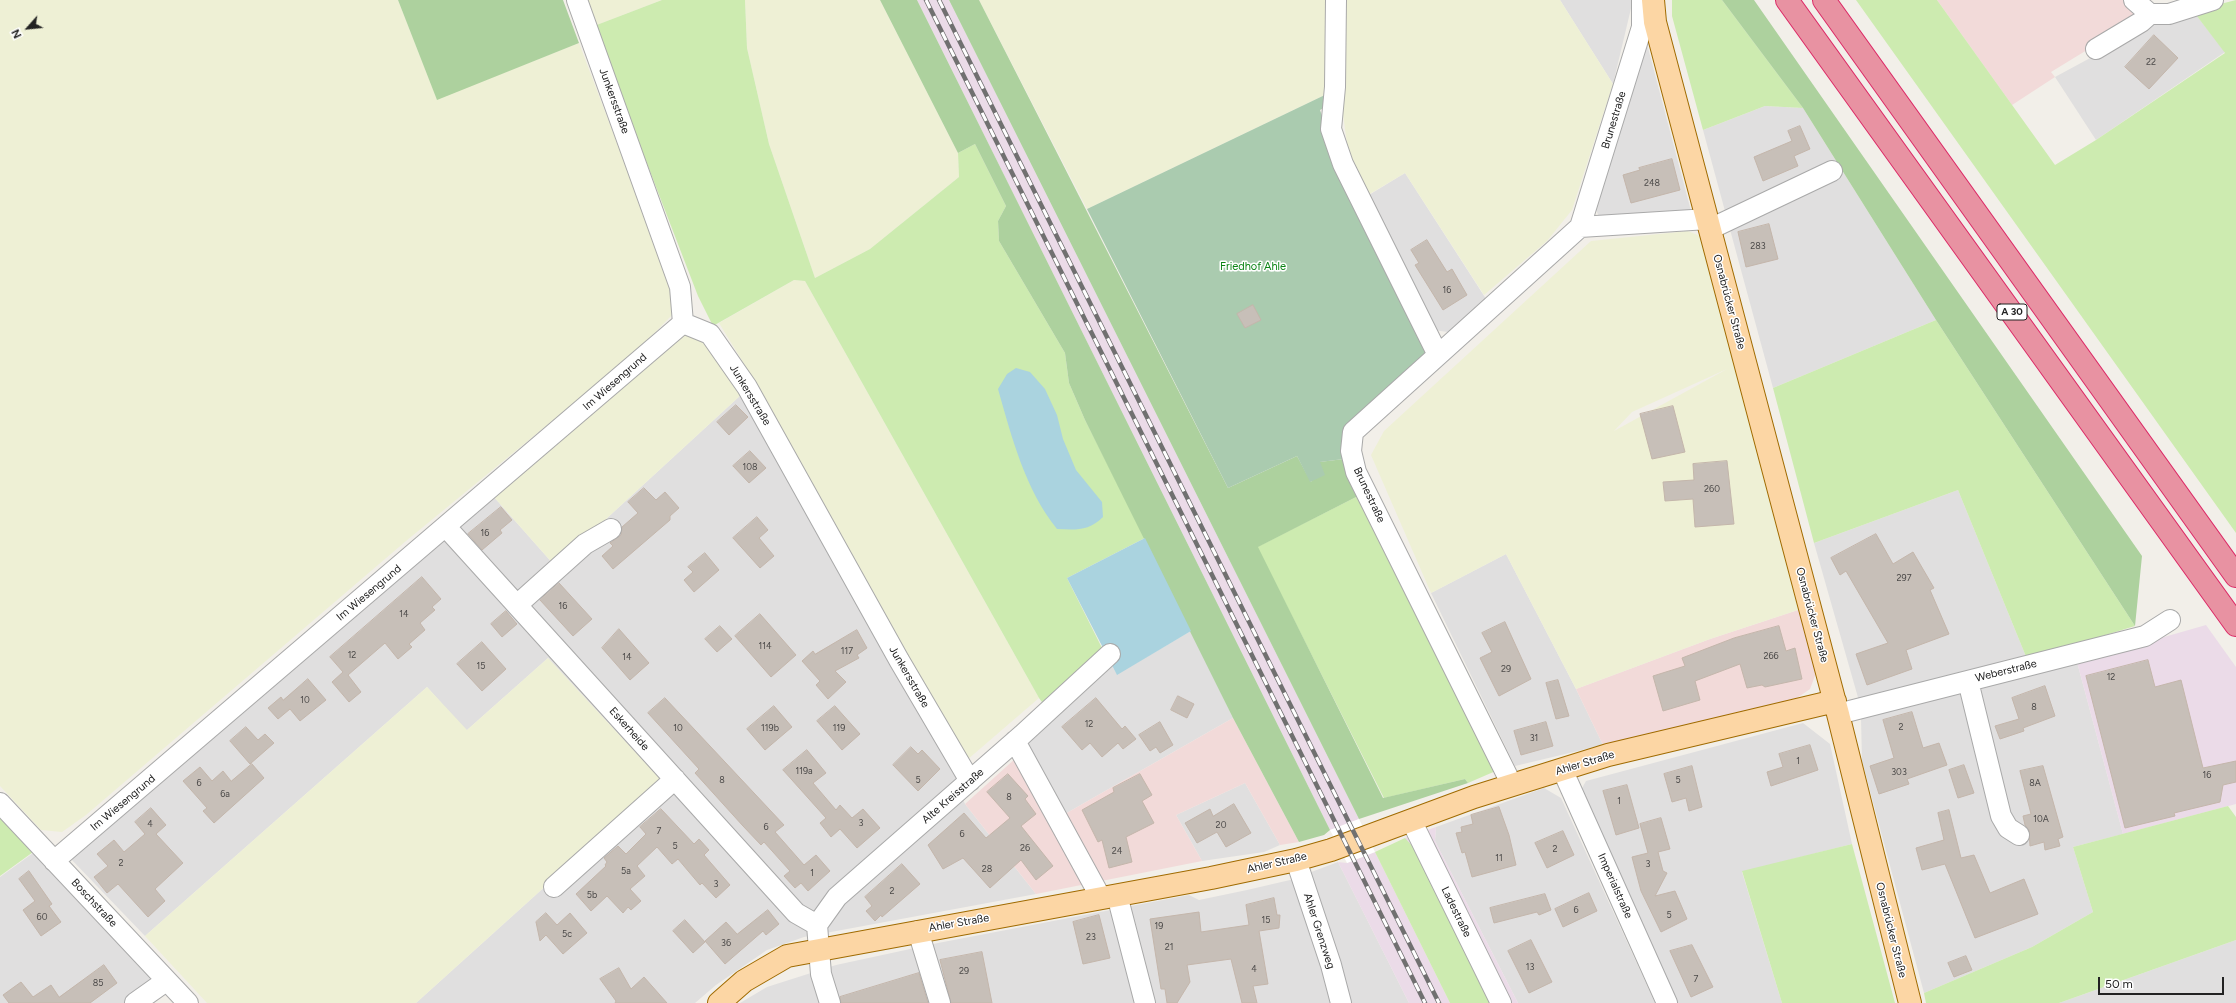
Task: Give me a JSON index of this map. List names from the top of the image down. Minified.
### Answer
{"streets":{"highway":["A 30"],"main road":["Osnabrücker Straße","Ahler Straße"],"street":["Junkersstraße","Brunestraße","Im Wiesengrund","Weberstraße","Eskerheide","Alte Kreisstraße","Imperialstraße","Boschstraße","Ladestraße","Ahler Grenzweg"]},"crossings":[["Junkersstraße","Im Wiesengrund"],["Junkersstraße","Alte Kreisstraße"],["Brunestraße","Osnabrücker Straße"],["Brunestraße","Ahler Straße"],["Osnabrücker Straße","Weberstraße"],["Osnabrücker Straße","Ahler Straße"],["Im Wiesengrund","Eskerheide"],["Im Wiesengrund","Boschstraße"],["Weberstraße","Ahler Straße"],["Eskerheide","Alte Kreisstraße"],["Ahler Straße","Imperialstraße"],["Ahler Straße","Ladestraße"],["Ahler Straße","Ahler Grenzweg"]],"parks":["Friedhof Ahle"],"house_numbers":["22","248","283","16","108","260","16","297","16","14","114","117","12","266","14","15","29","12","10","8","12","2","10","119b","119","31","1","119a","303","16","8","5","5","6","8A","6a","8","1","10A","3","4","20","6","7","6","5","26","2","24","11","2","3","28","5a","1","3","2","5b","6","5","60","15","19","5c","23","36","21","13","4","29","7","85"],"scale_bar":"50 m","north":"bottom left"}
